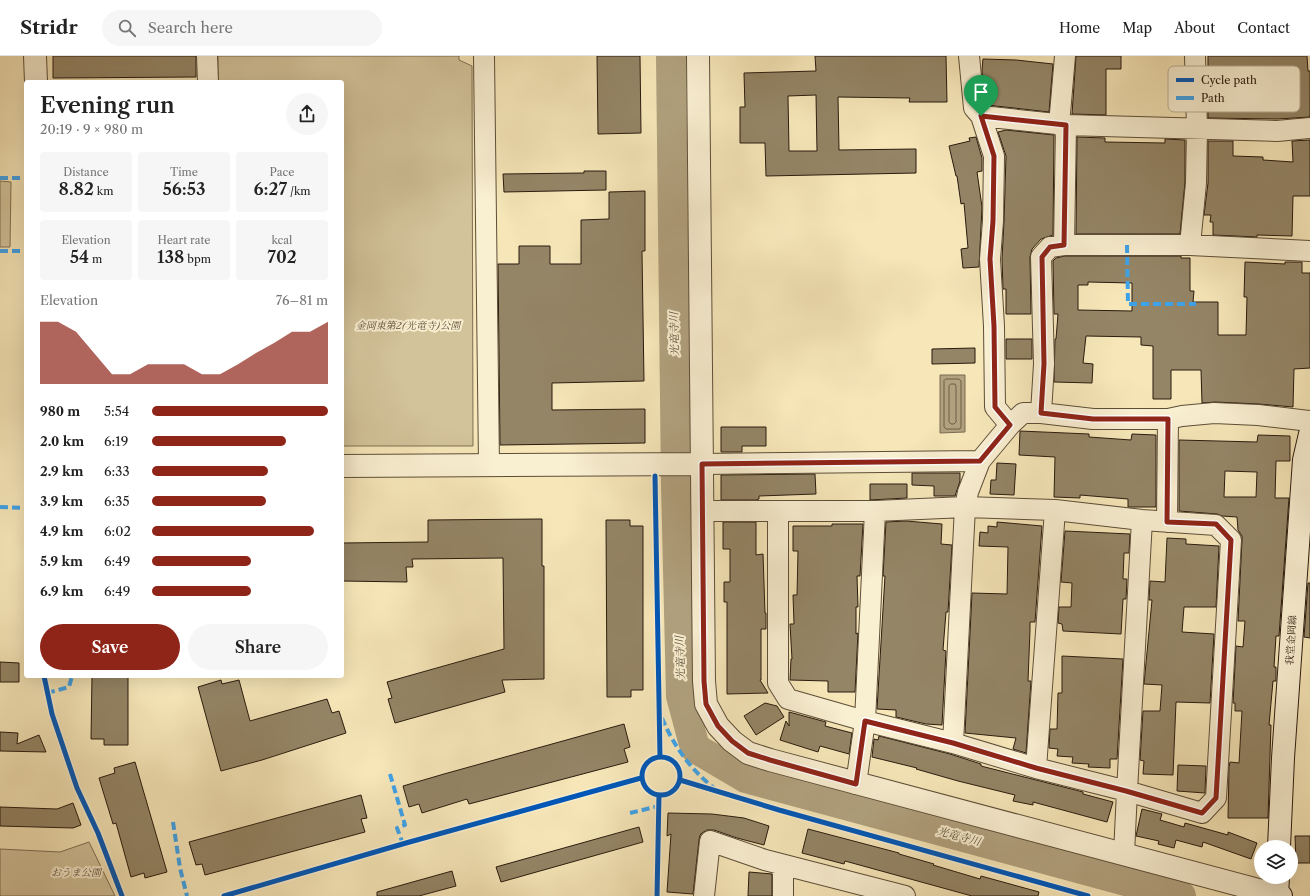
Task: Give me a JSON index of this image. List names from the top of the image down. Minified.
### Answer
{"streets":{"street":["我堂金岡線"]},"water":["光竜寺川"],"parks":["金岡東第2(光竜寺)公園","おうま公園"],"legend":["Cycle path","Path"],"page":{"header":"Stridr","search":"Search here","nav":["Home","Map","About","Contact"],"heading":["Evening run","20:19 · 9 × 980 m"],"stats":[["Distance","8.82 km"],["Time","56:53"],["Pace","6:27 /km"],["Elevation","54 m"],["Heart rate","138 bpm"],["kcal","702"]],"chart":["Elevation","76–81 m"],"list":[{"name":"980 m","note":"5:54"},{"name":"2.0 km","note":"6:19"},{"name":"2.9 km","note":"6:33"},{"name":"3.9 km","note":"6:35"},{"name":"4.9 km","note":"6:02"},{"name":"5.9 km","note":"6:49"},{"name":"6.9 km","note":"6:49"}],"buttons":["Save","Share"]}}
